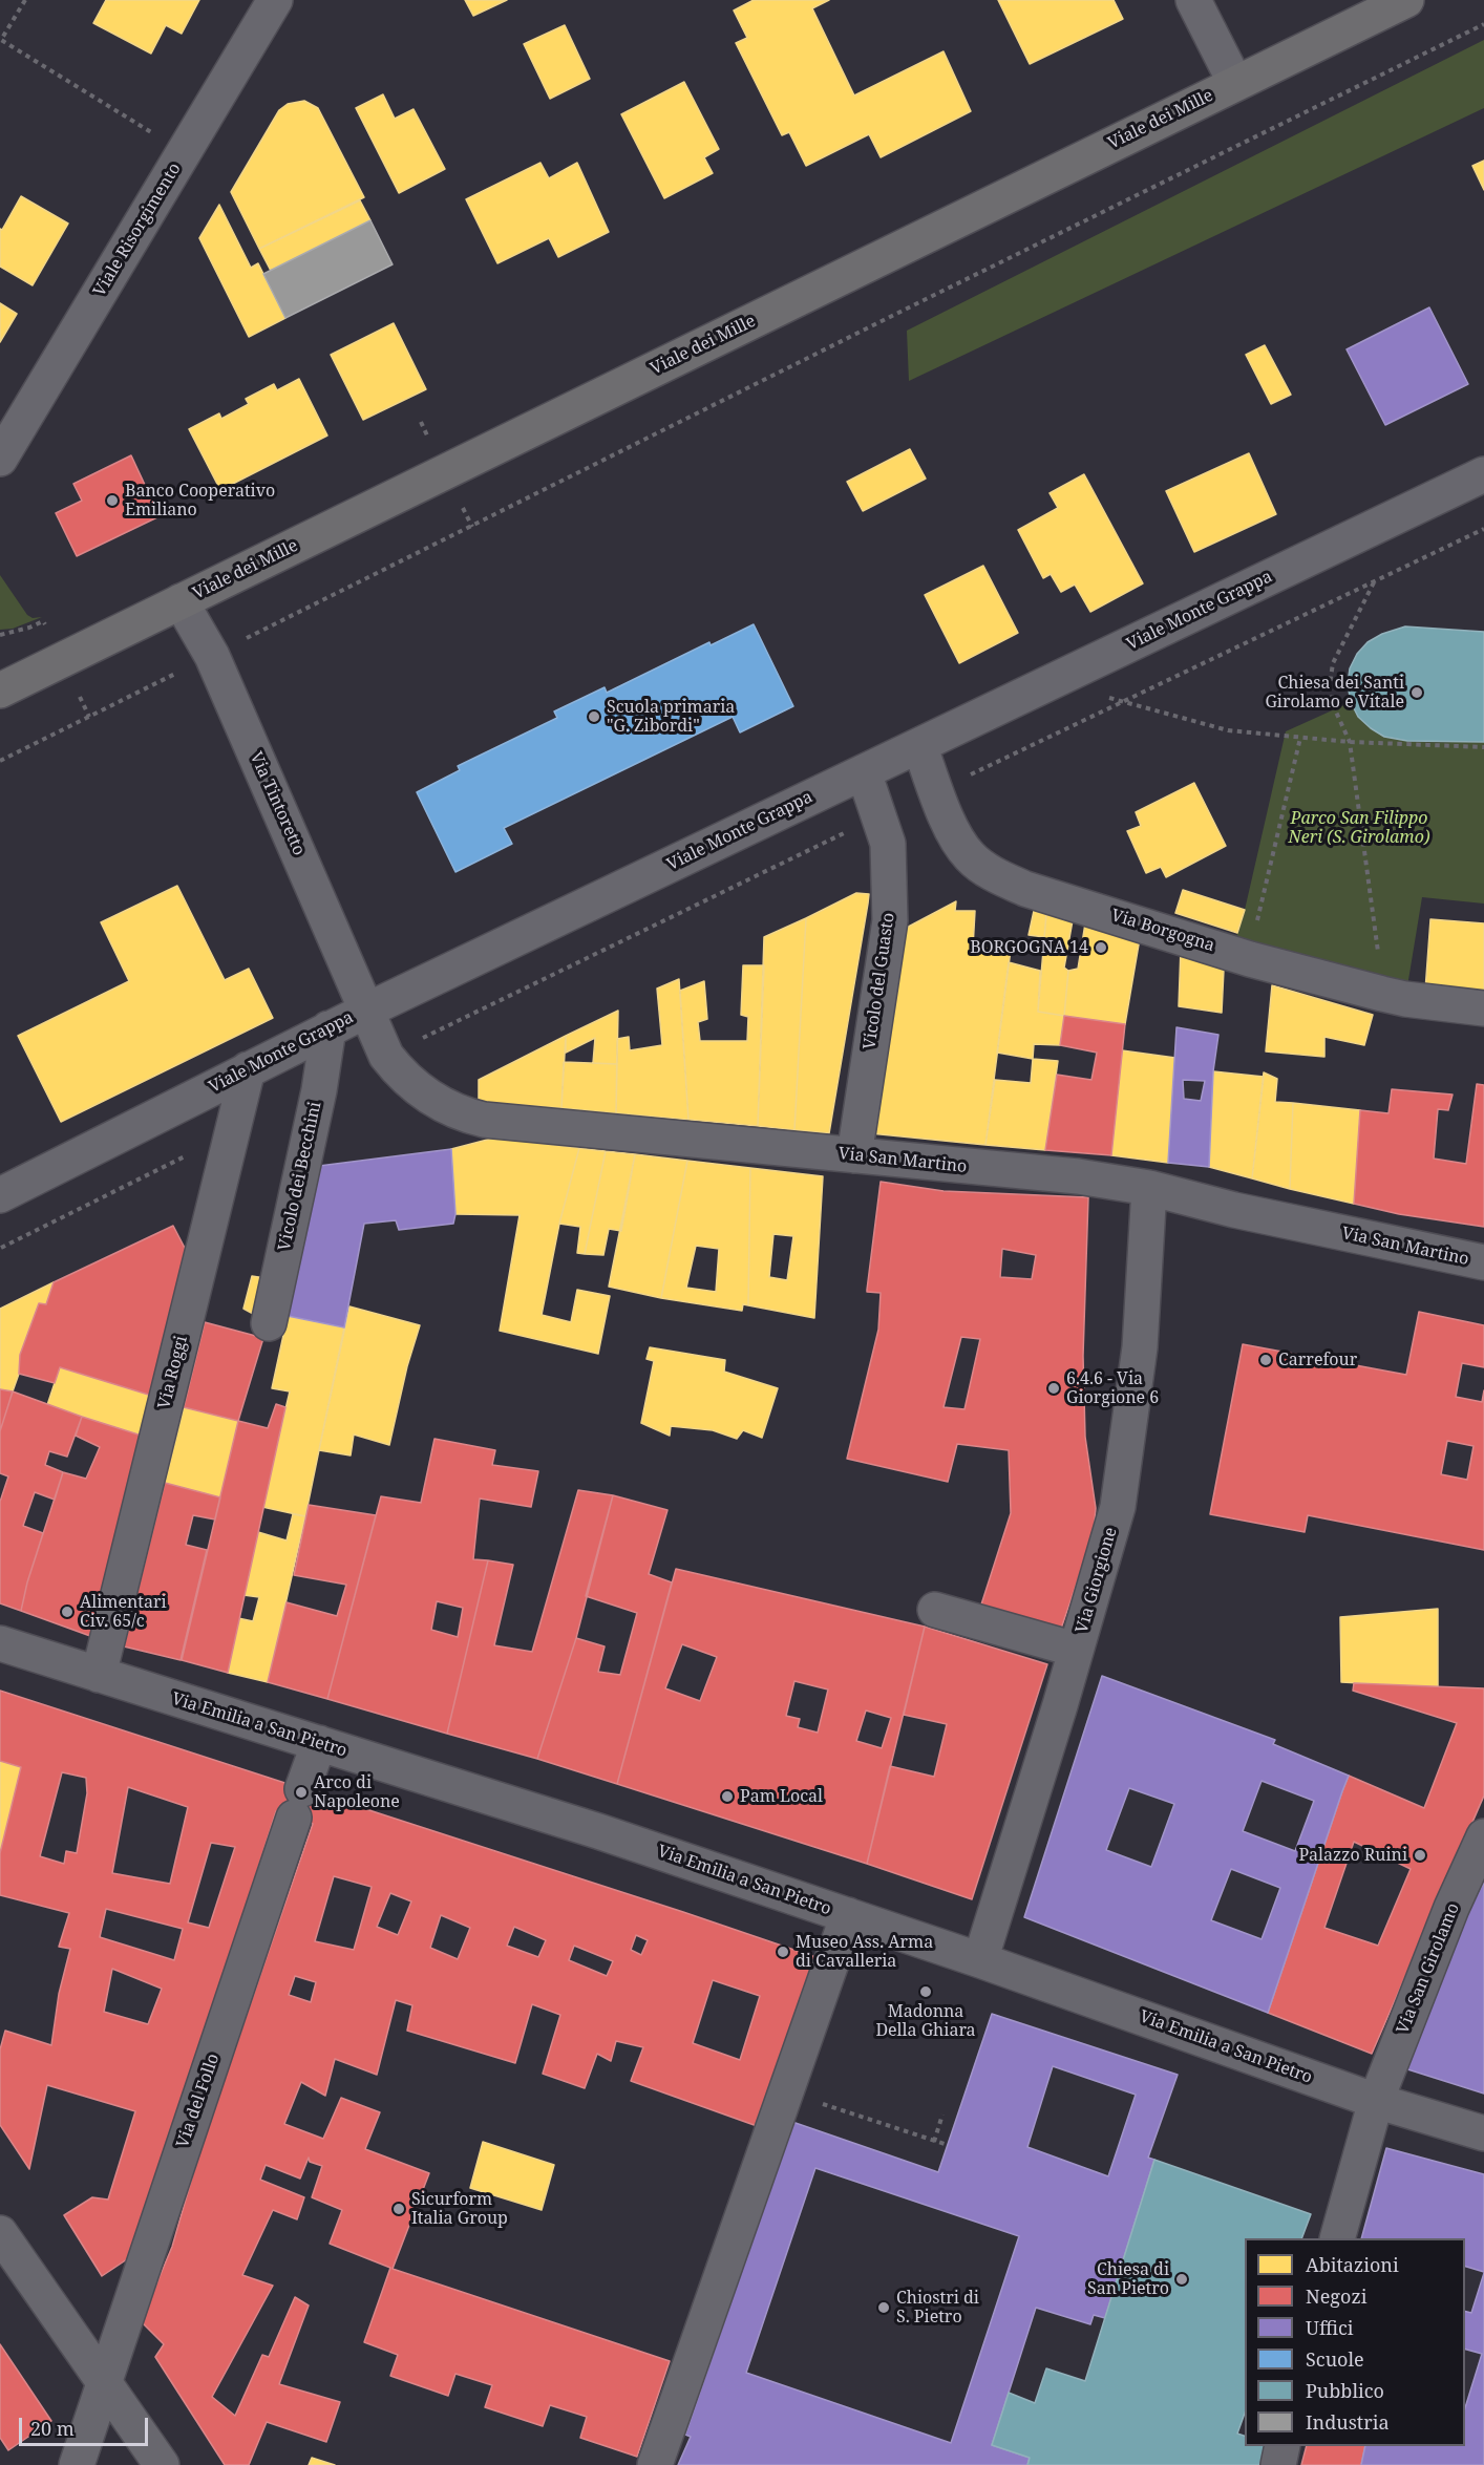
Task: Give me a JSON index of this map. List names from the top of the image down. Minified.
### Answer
{"streets":{"main road":["Viale dei Mille"],"street":["Viale Risorgimento","Viale Monte Grappa","Via Tintoretto","Via Borgogna","Vicolo del Guasto","Via San Martino","Vicolo dei Becchini","Via Roggi","Via Giorgione","Via Emilia a San Pietro","Via San Girolamo","Via del Follo"]},"crossings":[["Viale dei Mille","Via Tintoretto"],["Viale Monte Grappa","Via Tintoretto"],["Viale Monte Grappa","Via Borgogna"],["Viale Monte Grappa","Vicolo del Guasto"],["Viale Monte Grappa","Via San Martino"],["Viale Monte Grappa","Vicolo dei Becchini"],["Viale Monte Grappa","Via Roggi"],["Via Tintoretto","Via San Martino"],["Vicolo del Guasto","Via San Martino"],["Via San Martino","Via Giorgione"],["Via Roggi","Via Emilia a San Pietro"],["Via Giorgione","Via Emilia a San Pietro"],["Via Emilia a San Pietro","Via San Girolamo"],["Via Emilia a San Pietro","Via del Follo"]],"parks":["Parco San Filippo Neri (S. Girolamo)"],"places":["Banco Cooperativo Emiliano","Chiesa dei Santi Girolamo e Vitale","Scuola primaria \"G. Zibordi\"","BORGOGNA 14","Carrefour","6.4.6 - Via Giorgione 6","Alimentari Civ. 65/c","Arco di Napoleone","Pam Local","Palazzo Ruini","Museo Ass. Arma di Cavalleria","Madonna Della Ghiara","Sicurform Italia Group","Chiesa di San Pietro","Chiostri di S. Pietro"],"legend":["Abitazioni","Negozi","Uffici","Scuole","Pubblico","Industria"],"scale_bar":"20 m"}
